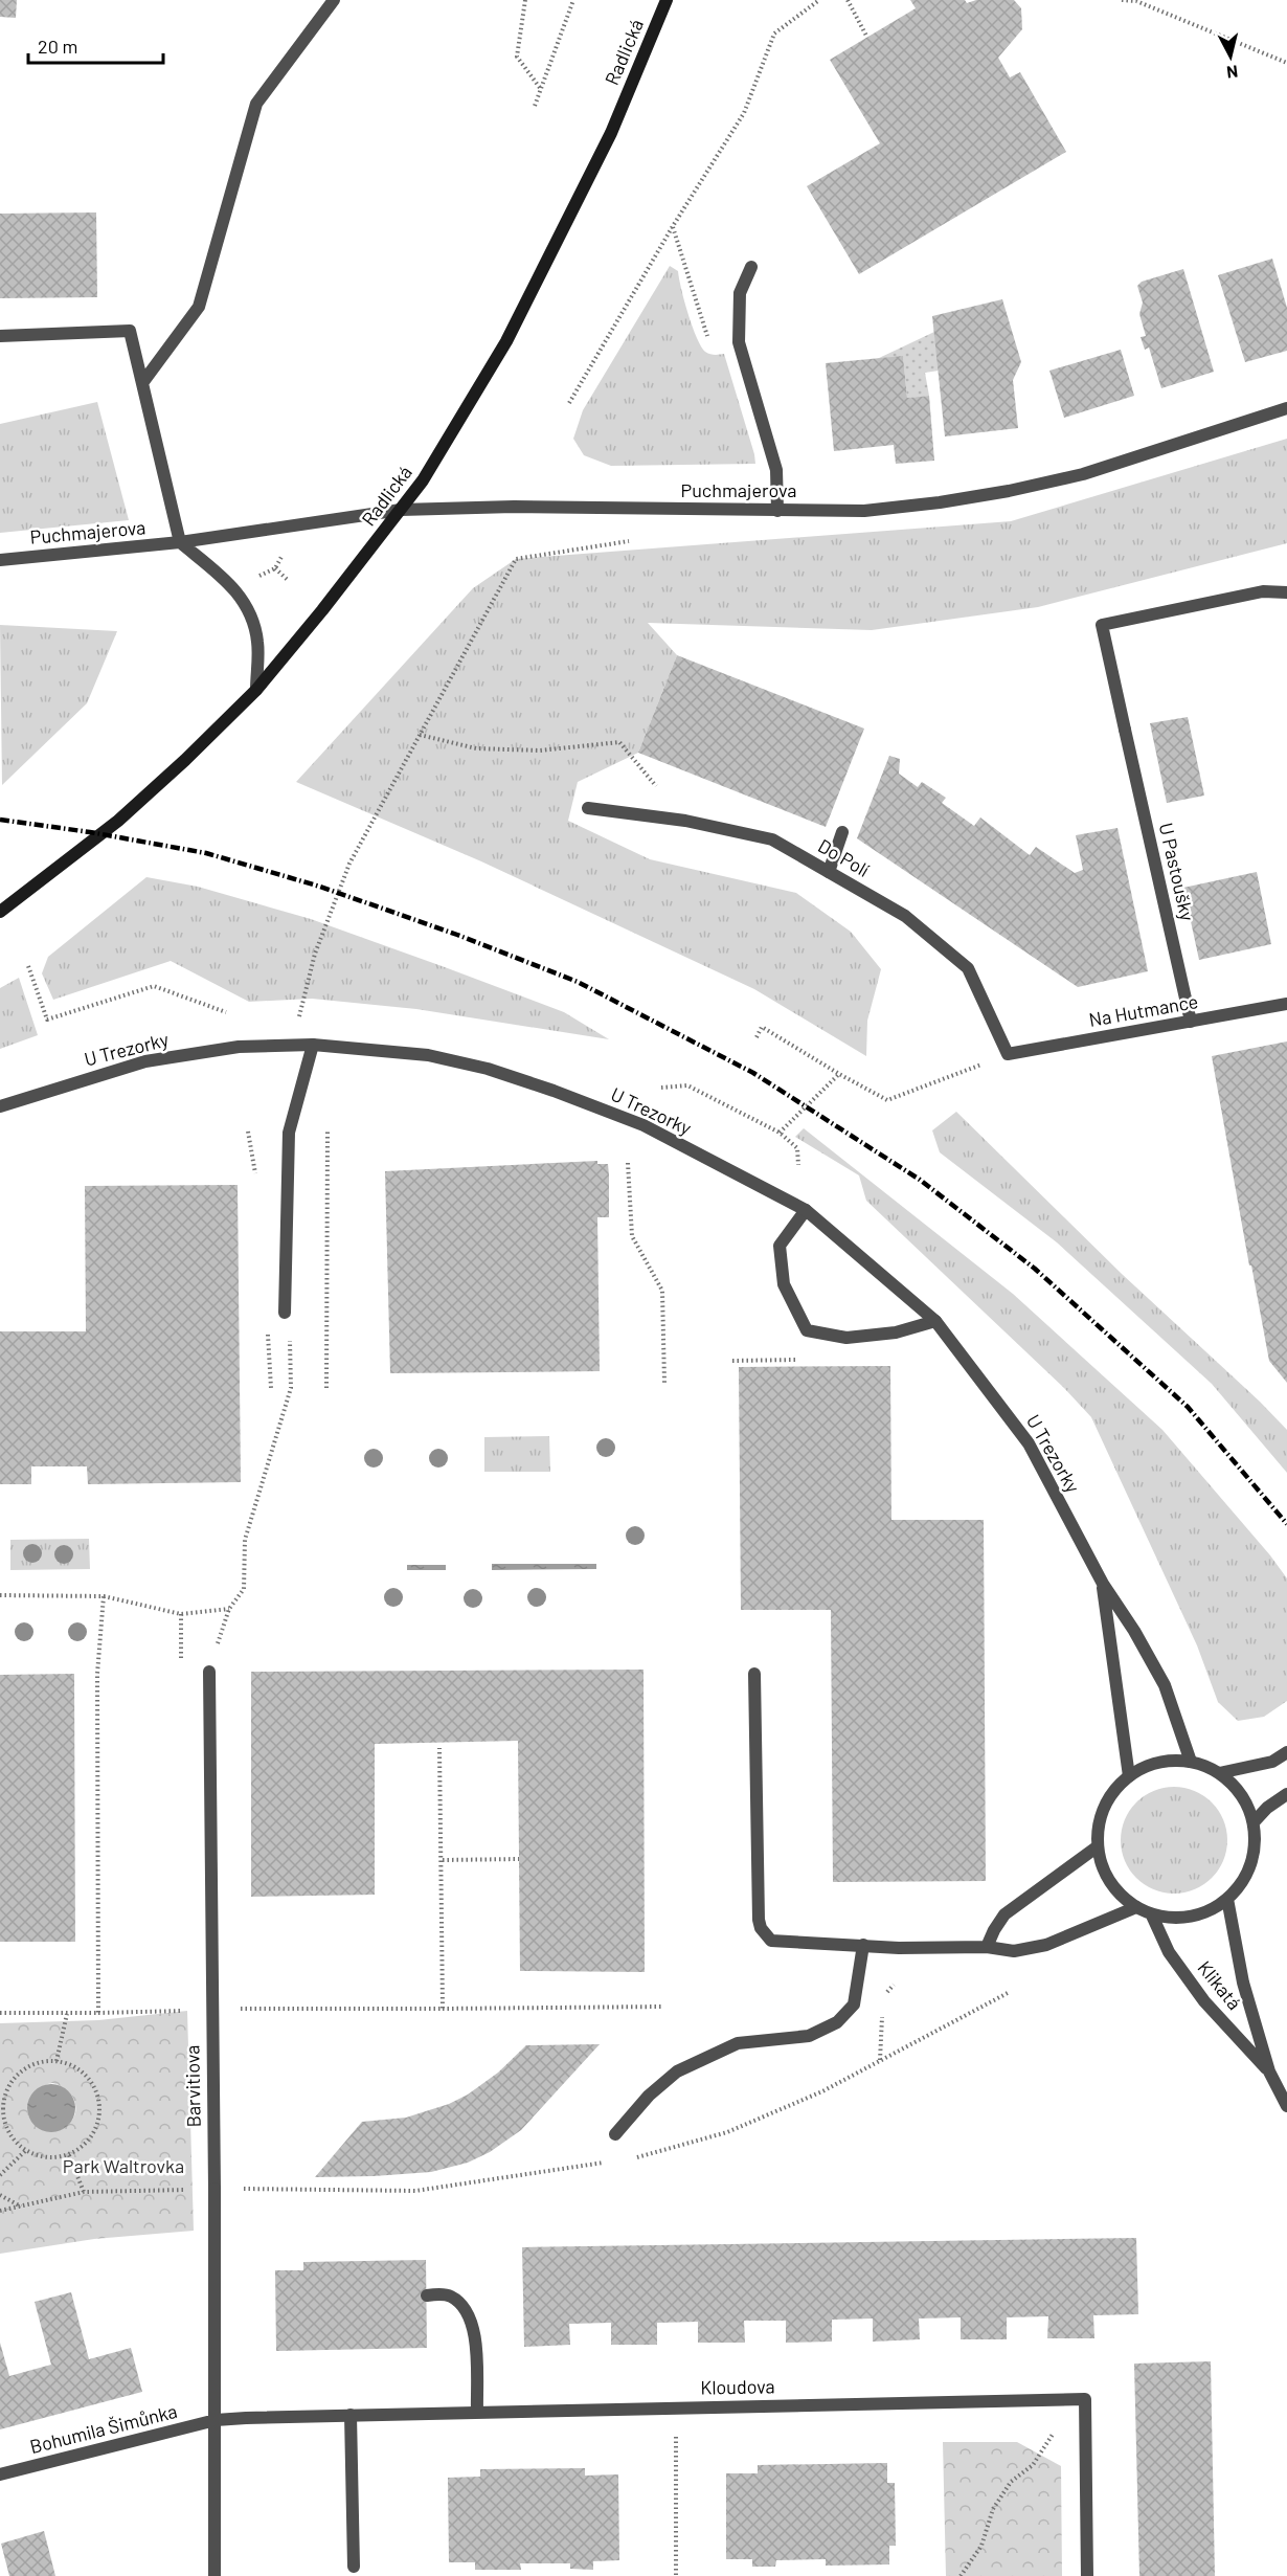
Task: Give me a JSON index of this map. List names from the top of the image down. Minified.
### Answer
{"streets":{"main road":["Radlická"],"street":["Puchmajerova","Do Polí","U Pastoušky","Na Hutmance","U Trezorky","Klikatá","Barvitiova","Kloudova","Bohumila Šimůnka"]},"crossings":[["Radlická","Puchmajerova"],["Do Polí","Na Hutmance"],["U Pastoušky","Na Hutmance"],["U Trezorky","Klikatá"],["Barvitiova","Kloudova"],["Barvitiova","Bohumila Šimůnka"],["Kloudova","Bohumila Šimůnka"]],"parks":["Park Waltrovka"],"scale_bar":"20 m","north":"bottom"}
